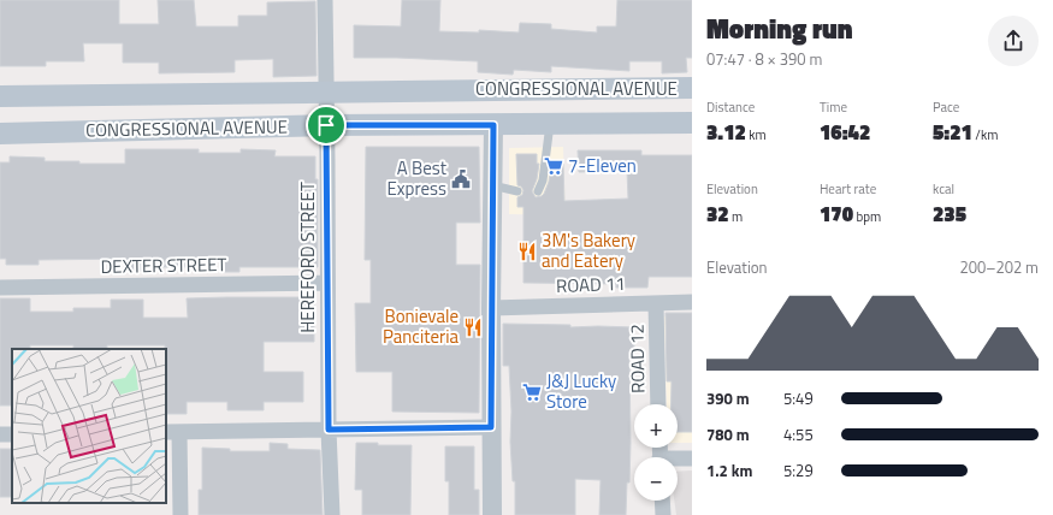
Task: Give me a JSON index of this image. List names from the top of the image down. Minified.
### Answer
{"streets":{"main road":["CONGRESSIONAL AVENUE"],"street":["HEREFORD STREET","DEXTER STREET","ROAD 11","ROAD 12"]},"crossings":[["CONGRESSIONAL AVENUE","HEREFORD STREET"],["HEREFORD STREET","DEXTER STREET"],["ROAD 11","ROAD 12"]],"places":{"supermarket":["7-Eleven","J&J Lucky Store"],"public building":["A Best Express"],"restaurant":["3M's Bakery and Eatery","Bonievale Panciteria"]},"page":{"heading":["Morning run","07:47 · 8 × 390 m"],"stats":[["Distance","3.12 km"],["Time","16:42"],["Pace","5:21 /km"],["Elevation","32 m"],["Heart rate","170 bpm"],["kcal","235"]],"chart":["Elevation","200–202 m"],"list":[{"name":"390 m","note":"5:49"},{"name":"780 m","note":"4:55"},{"name":"1.2 km","note":"5:29"}],"map_buttons":["+","−"]}}
